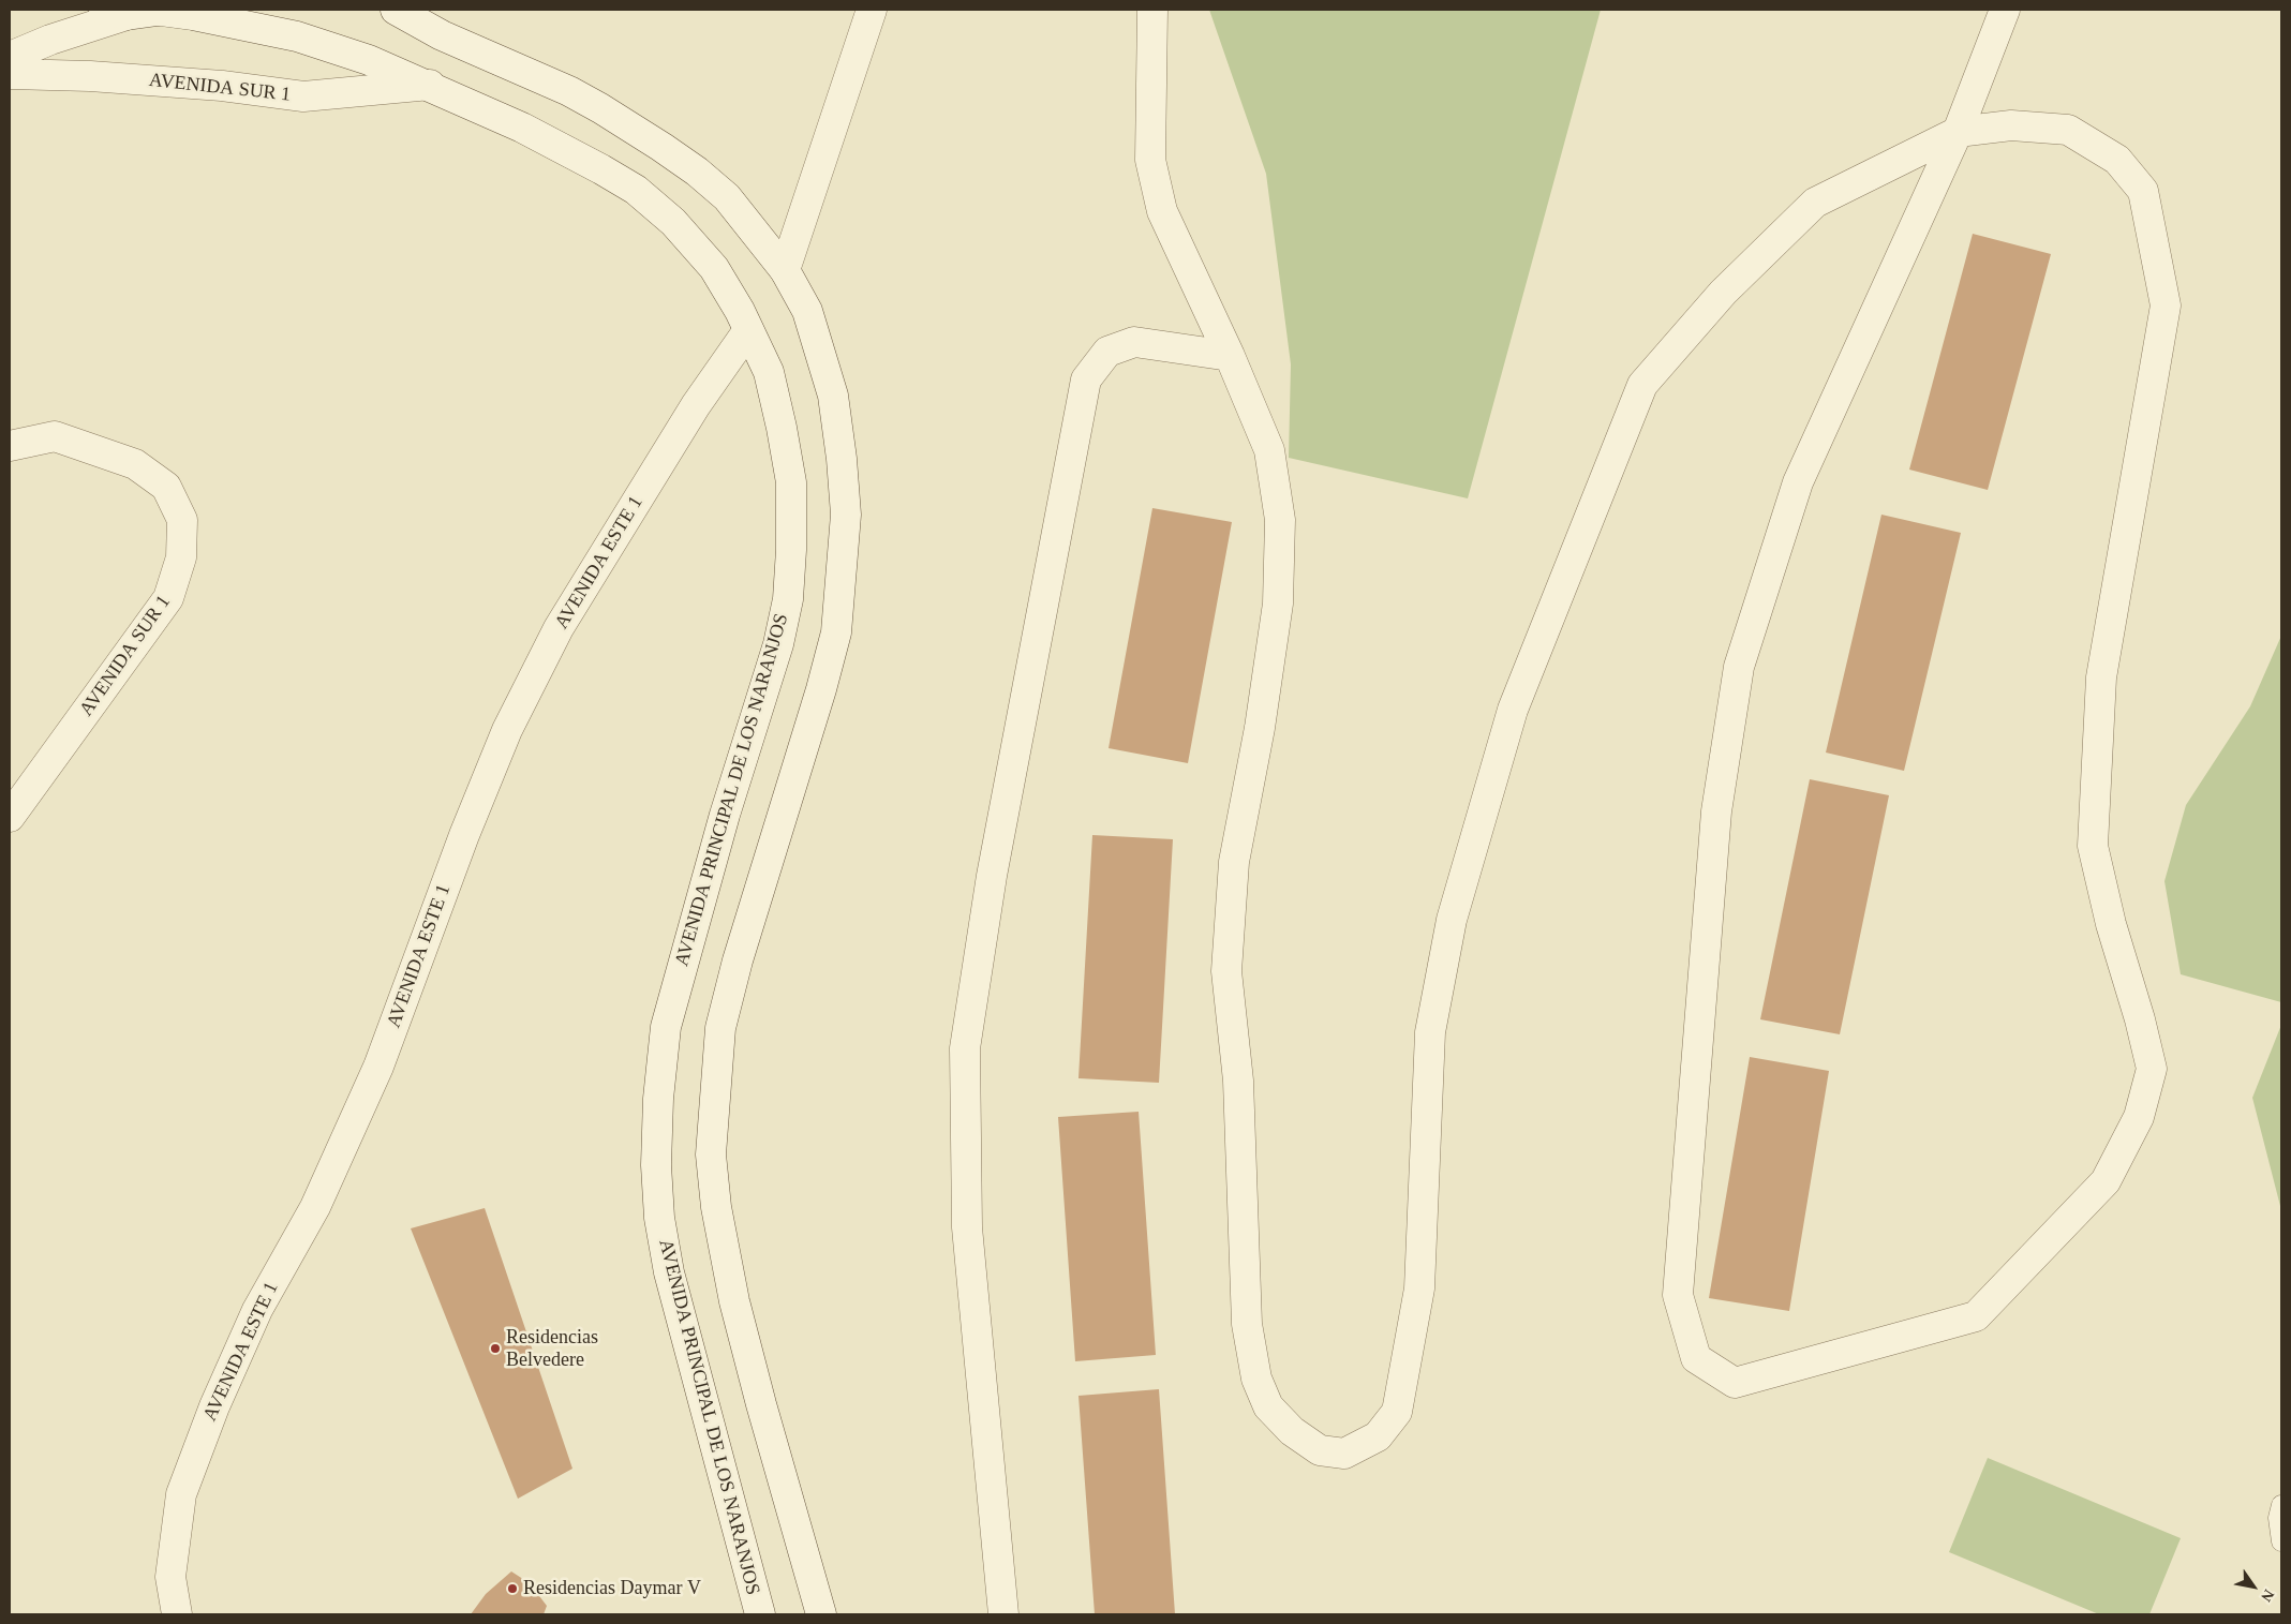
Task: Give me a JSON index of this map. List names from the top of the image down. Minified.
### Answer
{"streets":{"street":["AVENIDA SUR 1","AVENIDA ESTE 1","AVENIDA PRINCIPAL DE LOS NARANJOS"]},"crossings":[["AVENIDA SUR 1","AVENIDA PRINCIPAL DE LOS NARANJOS"],["AVENIDA ESTE 1","AVENIDA PRINCIPAL DE LOS NARANJOS"]],"places":["Residencias Belvedere","Residencias Daymar V"],"north":"bottom right"}
